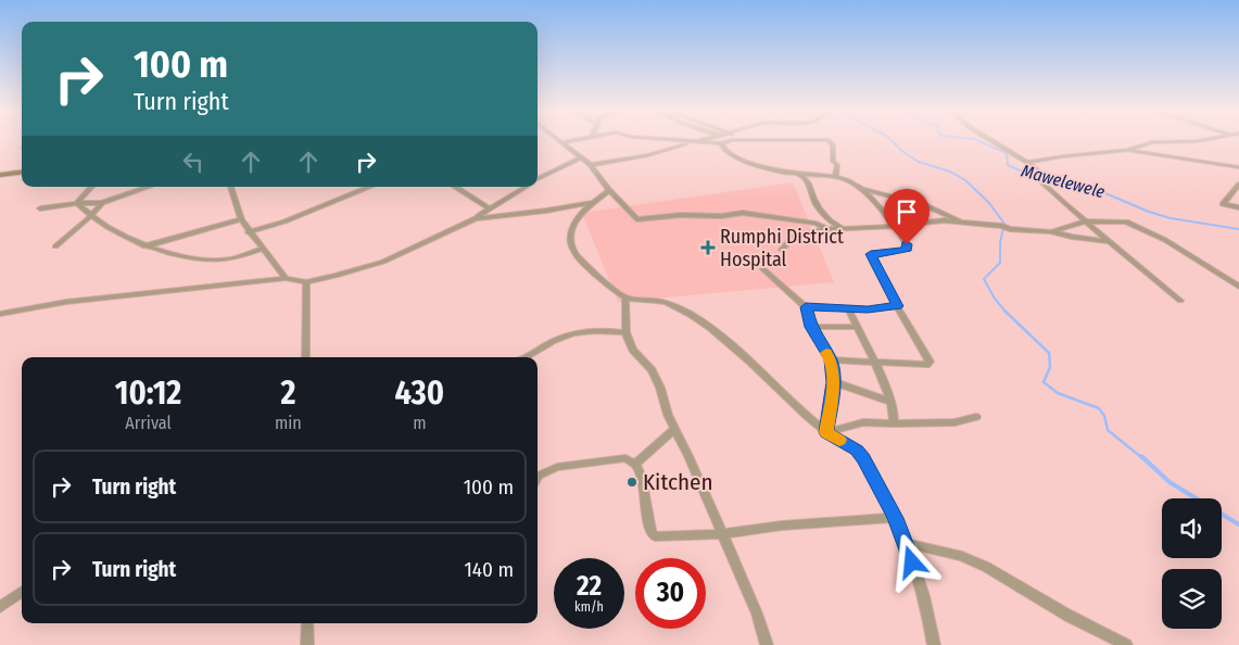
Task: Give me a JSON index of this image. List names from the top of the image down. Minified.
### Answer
{"water":["Mawelewele"],"places":{"health":["Rumphi District Hospital"],"other":["Kitchen"]},"page":{"turn":["100 m","Turn right"],"eta":["10:12","Arrival","2","min","430","m"],"list":[{"name":"Turn right","value":"100 m"},{"name":"Turn right","value":"140 m"}],"speed":"22 km/h","limit":"30"}}
